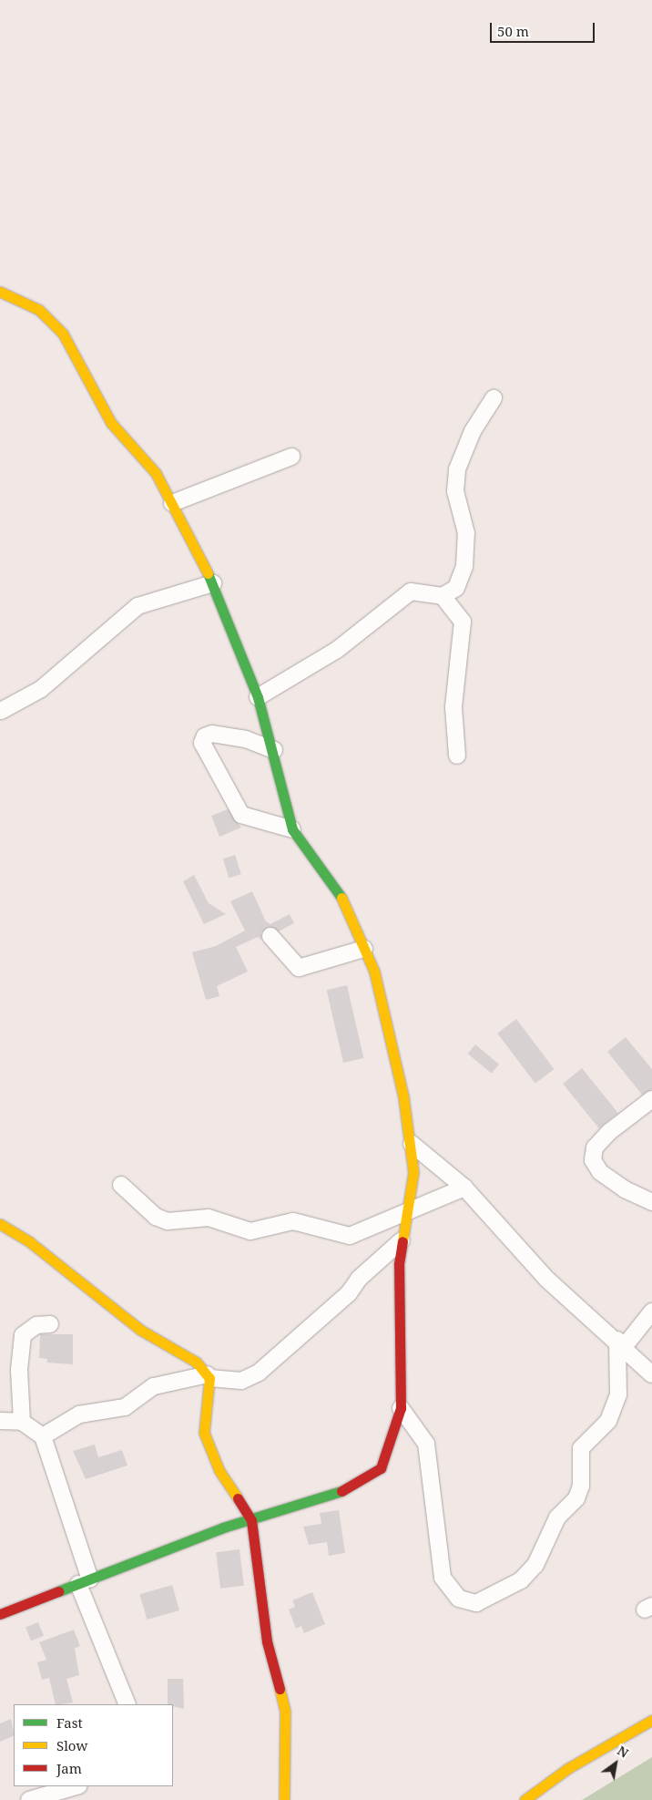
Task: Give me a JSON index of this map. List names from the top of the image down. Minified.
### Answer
{"legend":["Fast","Slow","Jam"],"scale_bar":"50 m","north":"top right"}
